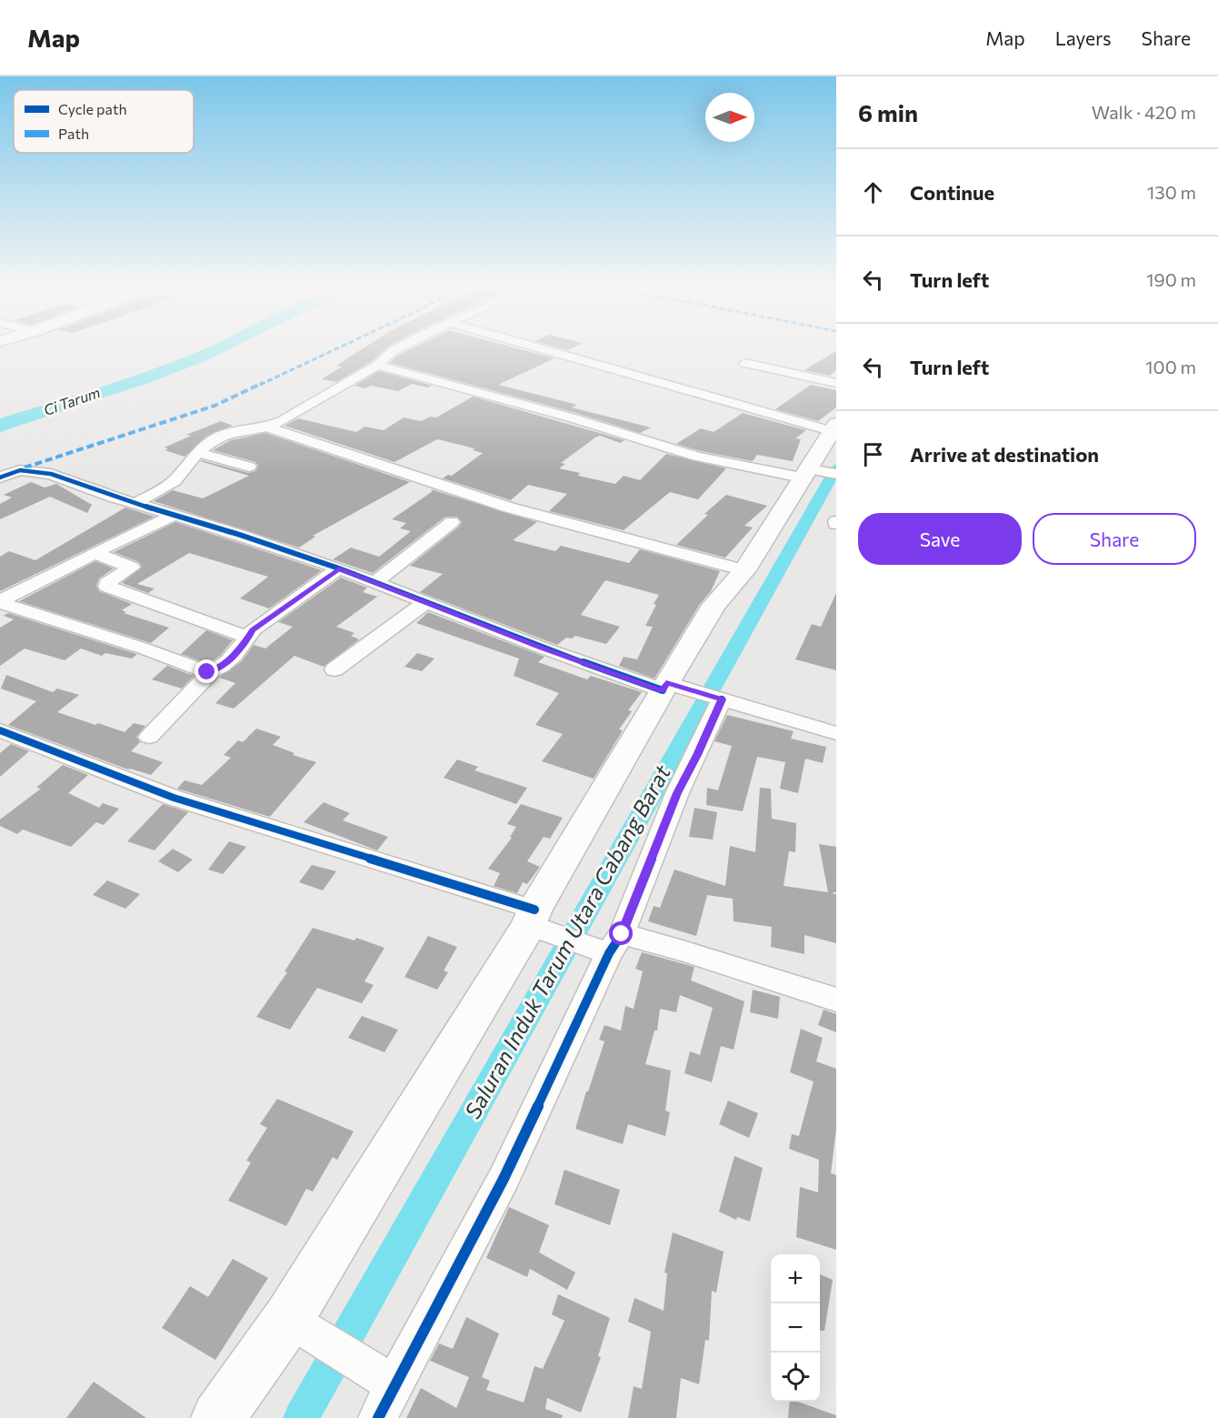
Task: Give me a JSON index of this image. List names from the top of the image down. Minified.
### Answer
{"water":["Ci Tarum","Saluran Induk Tarum Utara Cabang Barat"],"legend":["Cycle path","Path"],"north":"right","page":{"header":"Map","nav":["Map","Layers","Share"],"heading":["6 min","Walk · 420 m"],"list":[["Continue","130 m"],["Turn left","190 m"],["Turn left","100 m"],"Arrive at destination"],"buttons":["Save","Share"],"map_buttons":["+","−"]}}
